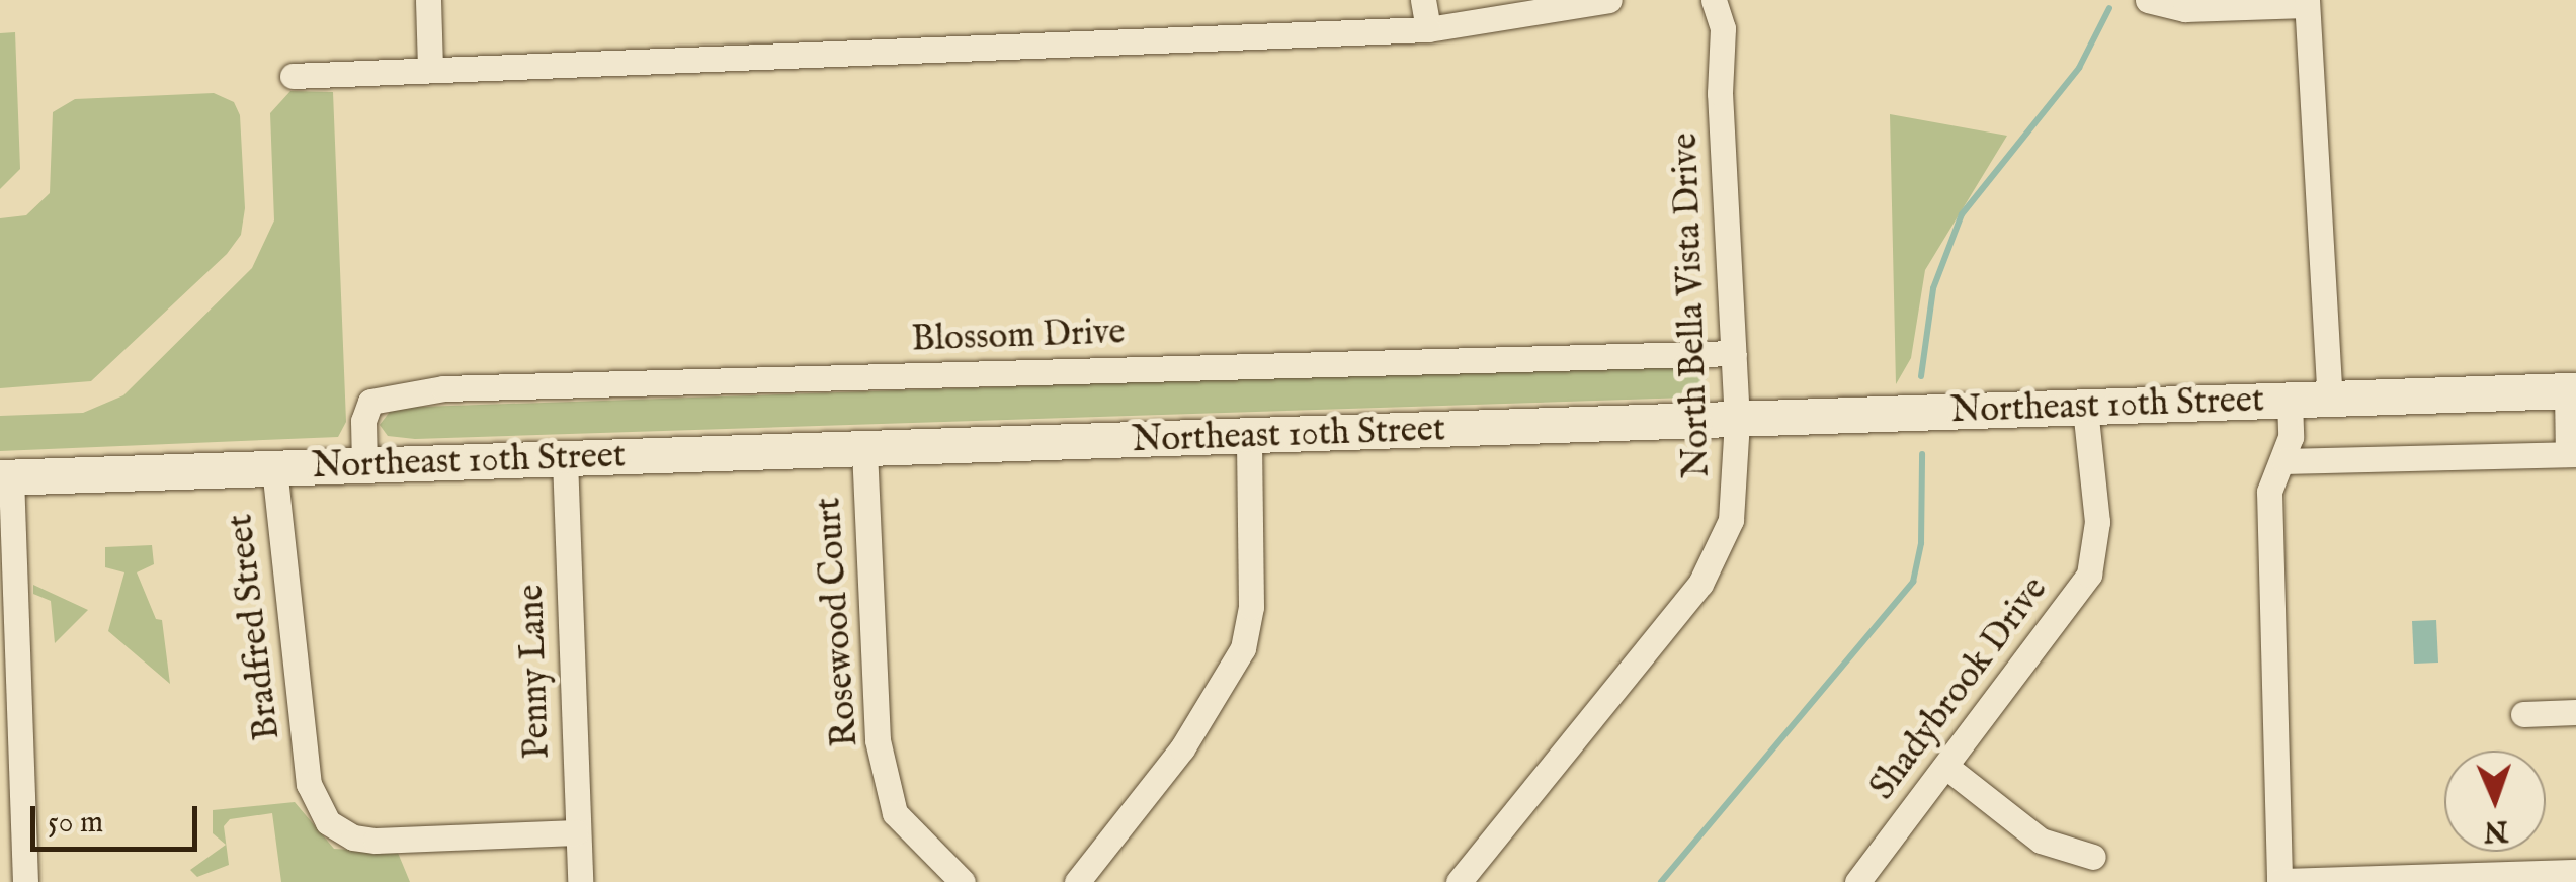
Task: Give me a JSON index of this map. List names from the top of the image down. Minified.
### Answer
{"streets":{"main road":["Northeast 10th Street"],"street":["North Bella Vista Drive","Blossom Drive","Rosewood Court","Bradfred Street","Penny Lane","Shadybrook Drive"]},"crossings":[["North Bella Vista Drive","Blossom Drive"],["North Bella Vista Drive","Northeast 10th Street"],["Blossom Drive","Northeast 10th Street"],["Northeast 10th Street","Rosewood Court"],["Northeast 10th Street","Bradfred Street"],["Northeast 10th Street","Penny Lane"],["Northeast 10th Street","Shadybrook Drive"],["Bradfred Street","Penny Lane"]],"scale_bar":"50 m","north":"bottom"}
